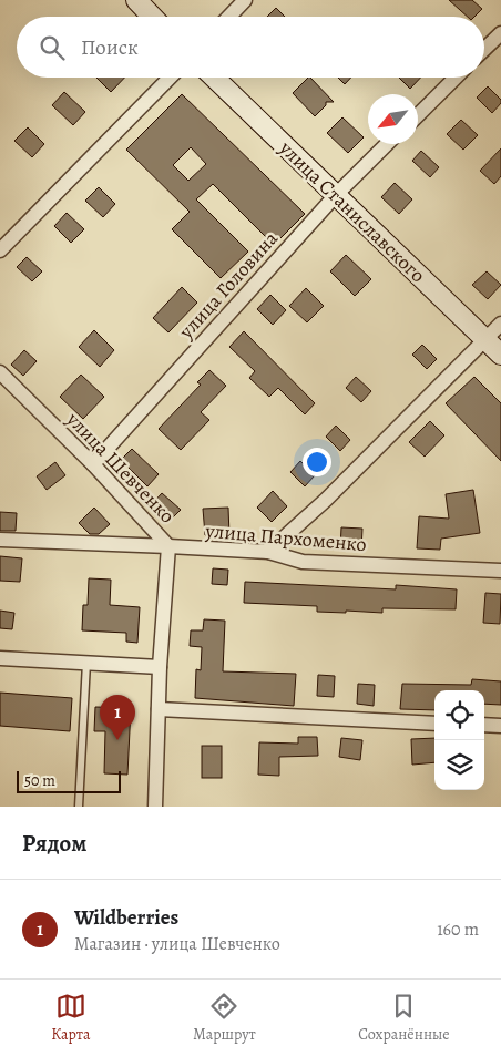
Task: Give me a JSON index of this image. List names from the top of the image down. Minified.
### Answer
{"streets":{"street":["улица Станиславского","улица Головина","улица Шевченко","улица Пархоменко"]},"crossings":[["улица Станиславского","улица Головина"],["улица Головина","улица Шевченко"],["улица Шевченко","улица Пархоменко"]],"scale_bar":"50 m","north":"bottom left","page":{"search":"Поиск","pins":"1","scale":"50 m","heading":"Рядом","list":[{"mark":"1","name":"Wildberries","note":"Магазин · улица Шевченко","value":"160 m"}],"nav":["Карта","Маршрут","Сохранённые"]}}
